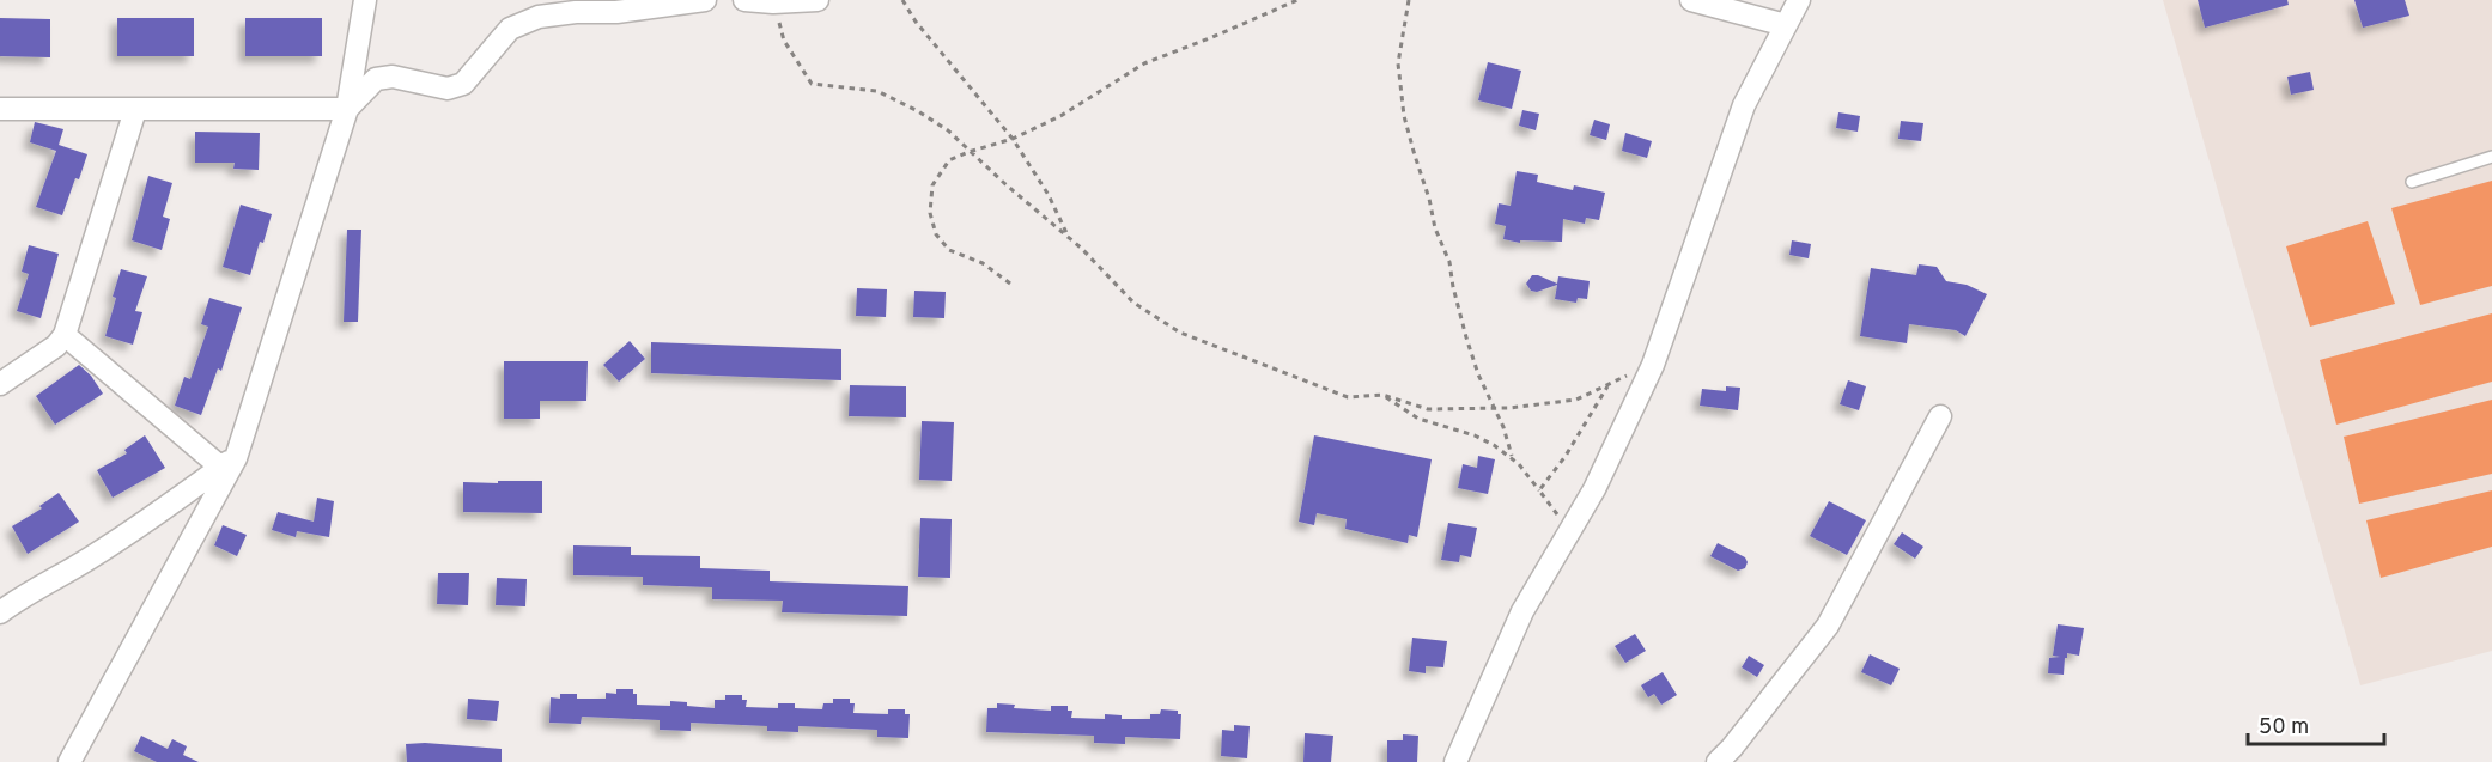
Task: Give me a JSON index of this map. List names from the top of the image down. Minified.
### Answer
{"scale_bar":"50 m"}
